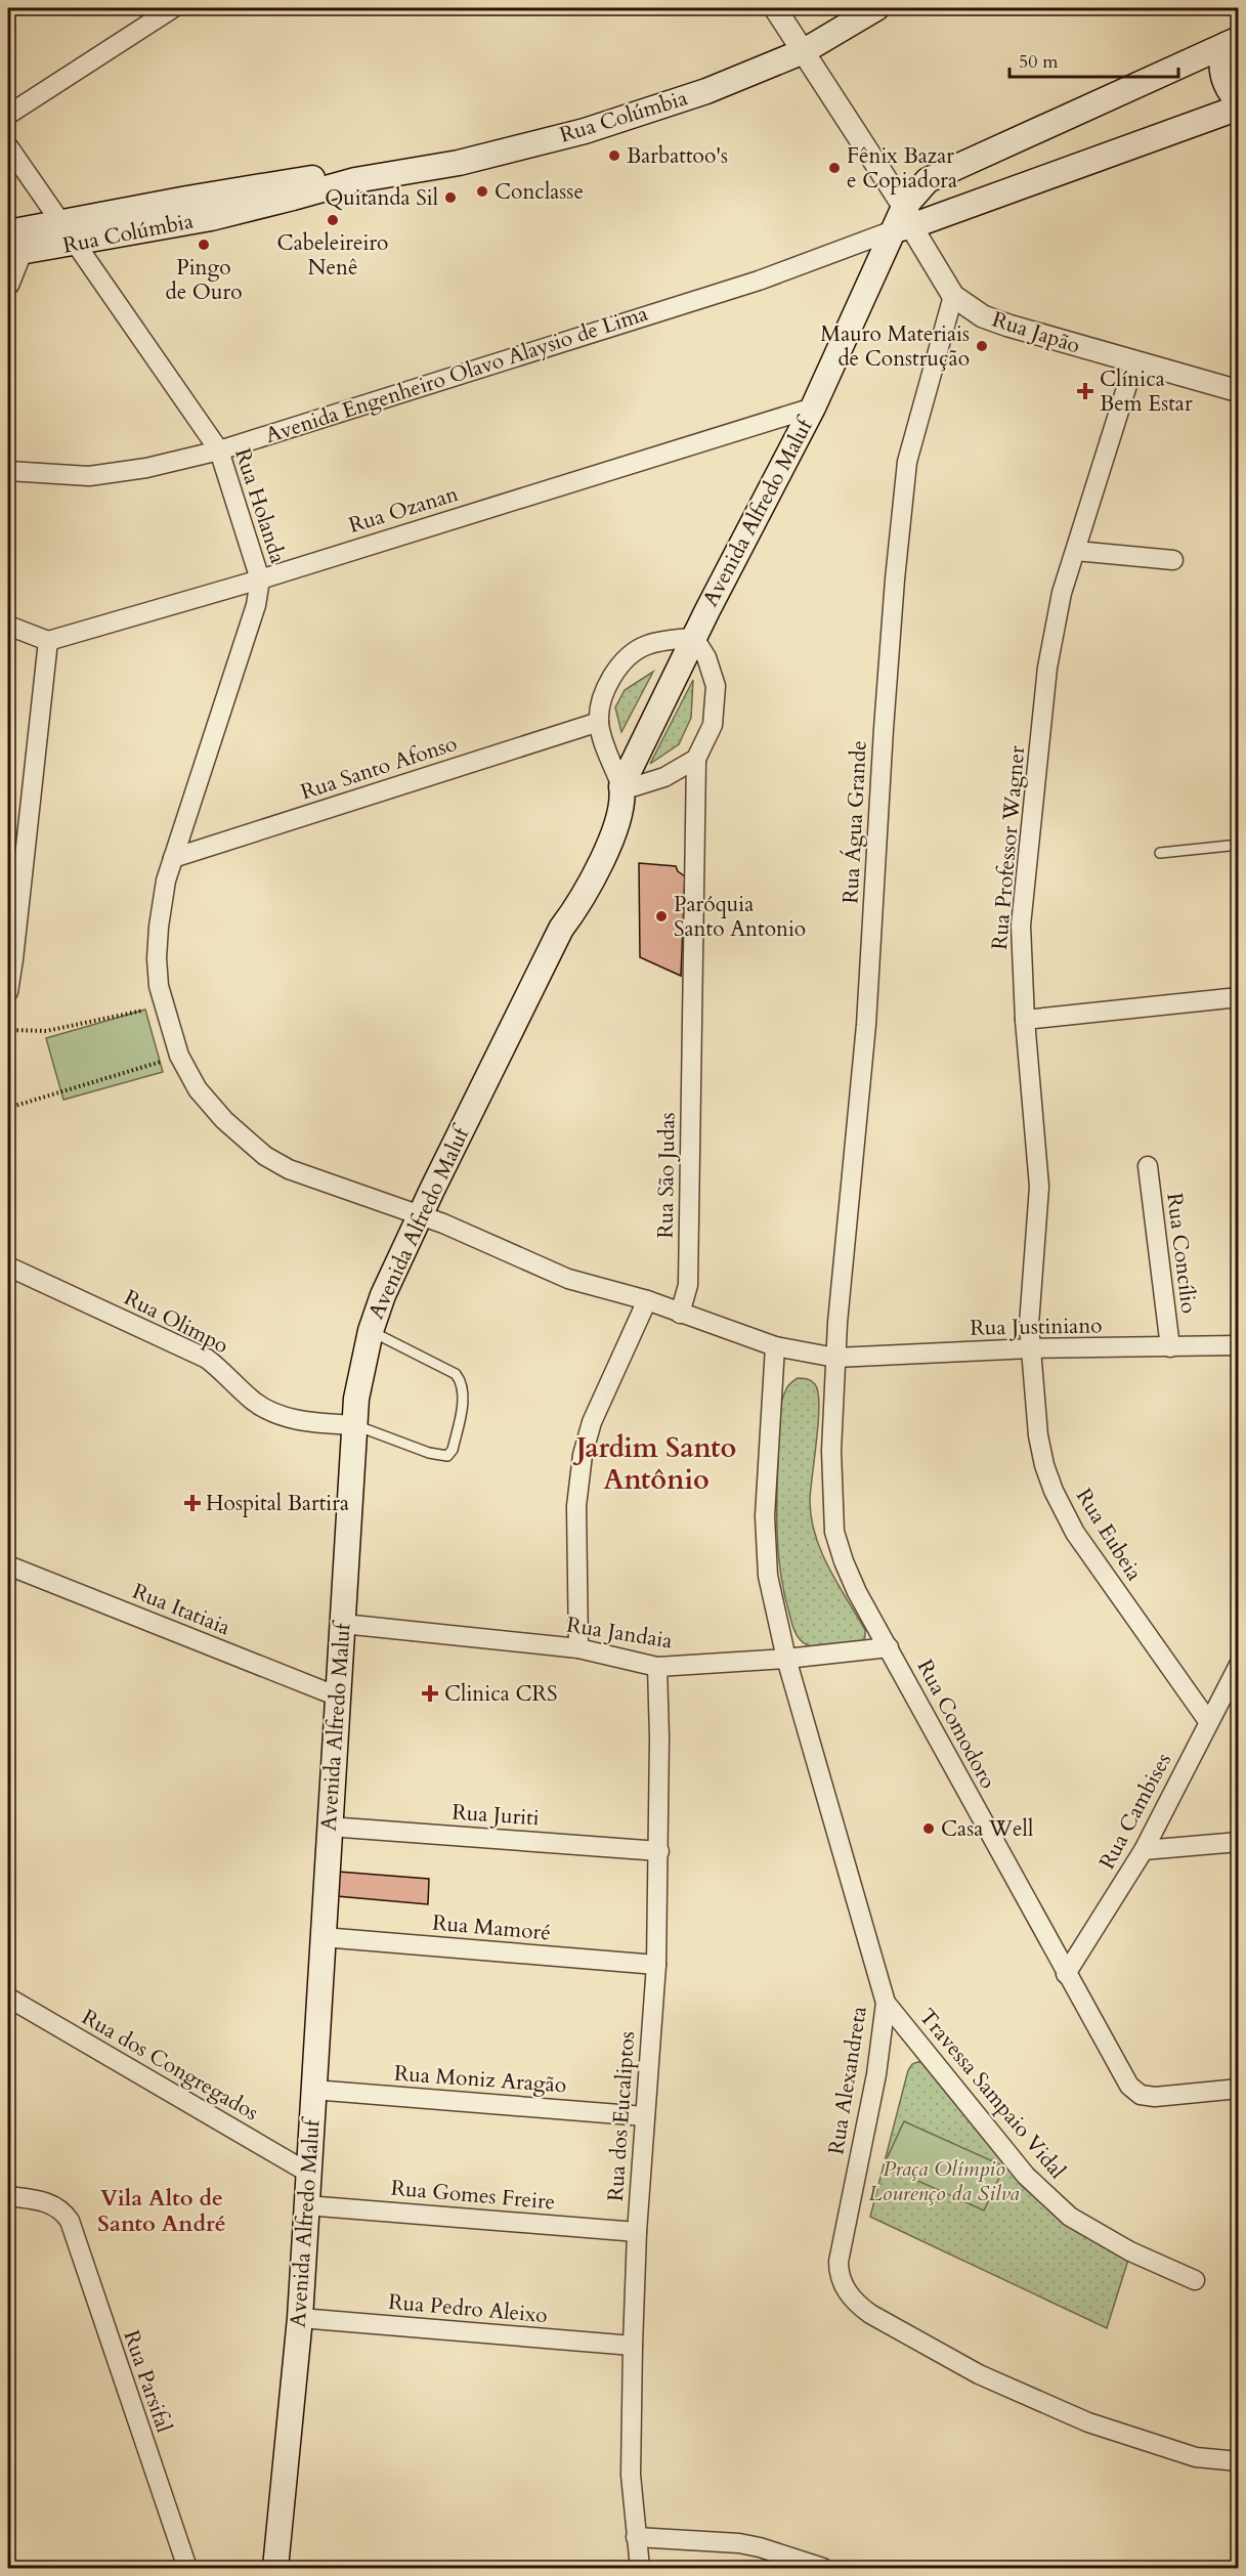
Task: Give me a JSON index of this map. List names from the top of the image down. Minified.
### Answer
{"streets":{"main road":["Rua Colúmbia","Avenida Engenheiro Olavo Alaysio de Lima","Avenida Alfredo Maluf"],"street":["Rua Japão","Rua Holanda","Rua Ozanan","Rua Santo Afonso","Rua Água Grande","Rua Professor Wagner","Rua São Judas","Rua Concílio","Rua Olimpo","Rua Justiniano","Rua Eubeia","Rua Itatiaia","Rua Jandaia","Rua Comodoro","Rua Cambises","Rua Juriti","Rua Mamoré","Rua dos Congregados","Rua Moniz Aragão","Rua Alexandreta","Travessa Sampaio Vidal","Rua dos Eucaliptos","Rua Gomes Freire","Rua Pedro Aleixo","Rua Parsifal"]},"crossings":[["Rua Colúmbia","Rua Japão"],["Rua Colúmbia","Rua Holanda"],["Rua Japão","Avenida Engenheiro Olavo Alaysio de Lima"],["Rua Japão","Avenida Alfredo Maluf"],["Rua Japão","Rua Água Grande"],["Rua Japão","Rua Professor Wagner"],["Avenida Engenheiro Olavo Alaysio de Lima","Rua Holanda"],["Avenida Engenheiro Olavo Alaysio de Lima","Avenida Alfredo Maluf"],["Rua Holanda","Rua Ozanan"],["Rua Holanda","Avenida Alfredo Maluf"],["Rua Holanda","Rua Santo Afonso"],["Rua Ozanan","Avenida Alfredo Maluf"],["Avenida Alfredo Maluf","Rua Olimpo"],["Avenida Alfredo Maluf","Rua Itatiaia"],["Avenida Alfredo Maluf","Rua Jandaia"],["Avenida Alfredo Maluf","Rua Juriti"],["Avenida Alfredo Maluf","Rua Mamoré"],["Avenida Alfredo Maluf","Rua dos Congregados"],["Avenida Alfredo Maluf","Rua Moniz Aragão"],["Avenida Alfredo Maluf","Rua Gomes Freire"],["Avenida Alfredo Maluf","Rua Pedro Aleixo"],["Rua Água Grande","Rua Justiniano"],["Rua Água Grande","Rua Comodoro"],["Rua Professor Wagner","Rua Justiniano"],["Rua Professor Wagner","Rua Eubeia"],["Rua São Judas","Rua Justiniano"],["Rua Concílio","Rua Justiniano"],["Rua Justiniano","Rua Eubeia"],["Rua Justiniano","Rua Comodoro"],["Rua Justiniano","Rua Alexandreta"],["Rua Eubeia","Rua Cambises"],["Rua Jandaia","Rua Comodoro"],["Rua Jandaia","Rua Alexandreta"],["Rua Jandaia","Rua dos Eucaliptos"],["Rua Comodoro","Rua Cambises"],["Rua Juriti","Rua dos Eucaliptos"],["Rua Mamoré","Rua dos Eucaliptos"],["Rua Moniz Aragão","Rua dos Eucaliptos"],["Rua Alexandreta","Travessa Sampaio Vidal"],["Rua dos Eucaliptos","Rua Gomes Freire"],["Rua dos Eucaliptos","Rua Pedro Aleixo"]],"districts":["Jardim Santo Antônio","Vila Alto de Santo André"],"parks":["Praça Olímpio Lourenço da Silva"],"places":{"other":["Barbattoo's","Fênix Bazar e Copiadora","Conclasse","Quitanda Sil","Cabeleireiro Nenê","Pingo de Ouro","Mauro Materiais de Construção","Paróquia Santo Antonio","Casa Well"],"health":["Clínica Bem Estar","Hospital Bartira","Clinica CRS"]},"scale_bar":"50 m"}
